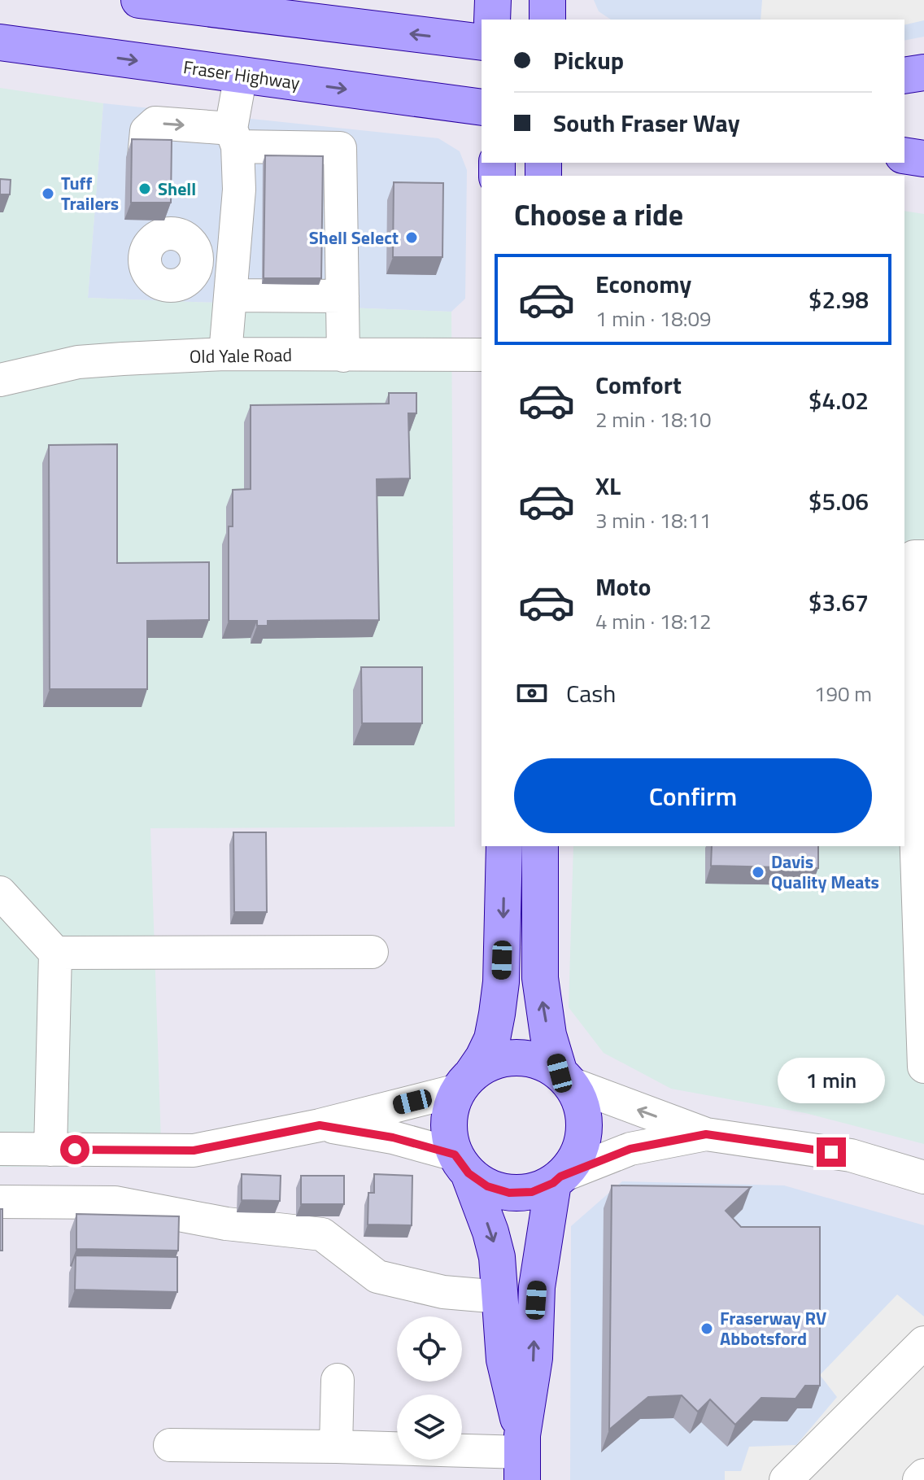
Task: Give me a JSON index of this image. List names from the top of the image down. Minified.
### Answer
{"streets":{"main road":["Fraser Highway"],"street":["Old Yale Road"]},"places":["Shell","Tuff Trailers","Shell Select","Davis Quality Meats","Fraserway RV Abbotsford"],"page":{"banner":["Pickup","South Fraser Way"],"heading":"Choose a ride","list":[{"name":"Economy","note":"1 min · 18:09","value":"$2.98"},{"name":"Comfort","note":"2 min · 18:10","value":"$4.02"},{"name":"XL","note":"3 min · 18:11","value":"$5.06"},{"name":"Moto","note":"4 min · 18:12","value":"$3.67"}],"pay":["Cash","190 m"],"buttons":"Confirm","bubble":"1 min"}}
